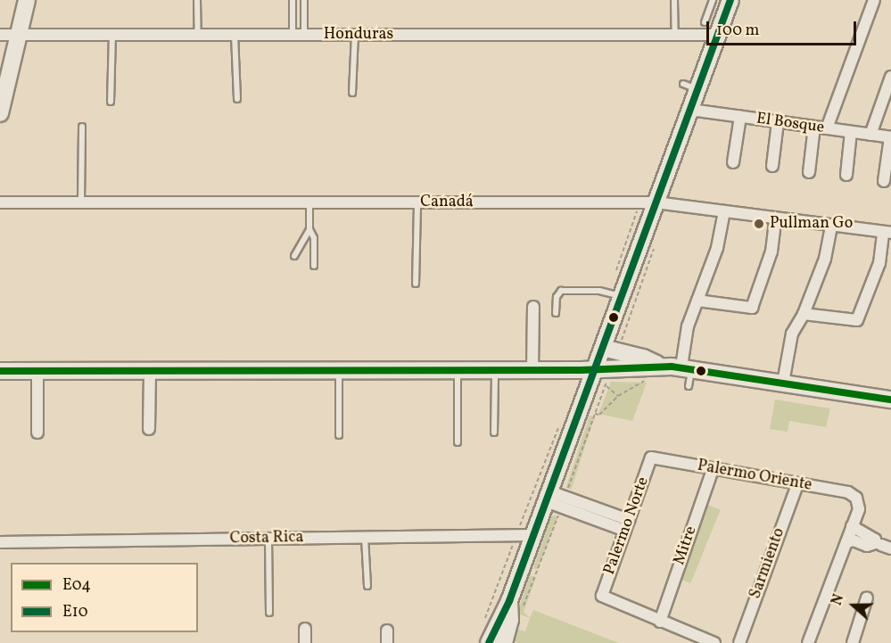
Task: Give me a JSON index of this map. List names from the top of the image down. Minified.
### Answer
{"streets":{"street":["Honduras","El Bosque","Canadá","Palermo Oriente","Palermo Norte","Costa Rica","Mitre","Sarmiento"]},"crossings":[["Palermo Oriente","Palermo Norte"],["Palermo Oriente","Mitre"],["Palermo Oriente","Sarmiento"],["Palermo Norte","Mitre"]],"places":["Pullman Go"],"lines":["transit line E10","transit line E04"],"legend":["E04","E10"],"scale_bar":"100 m","north":"left"}
